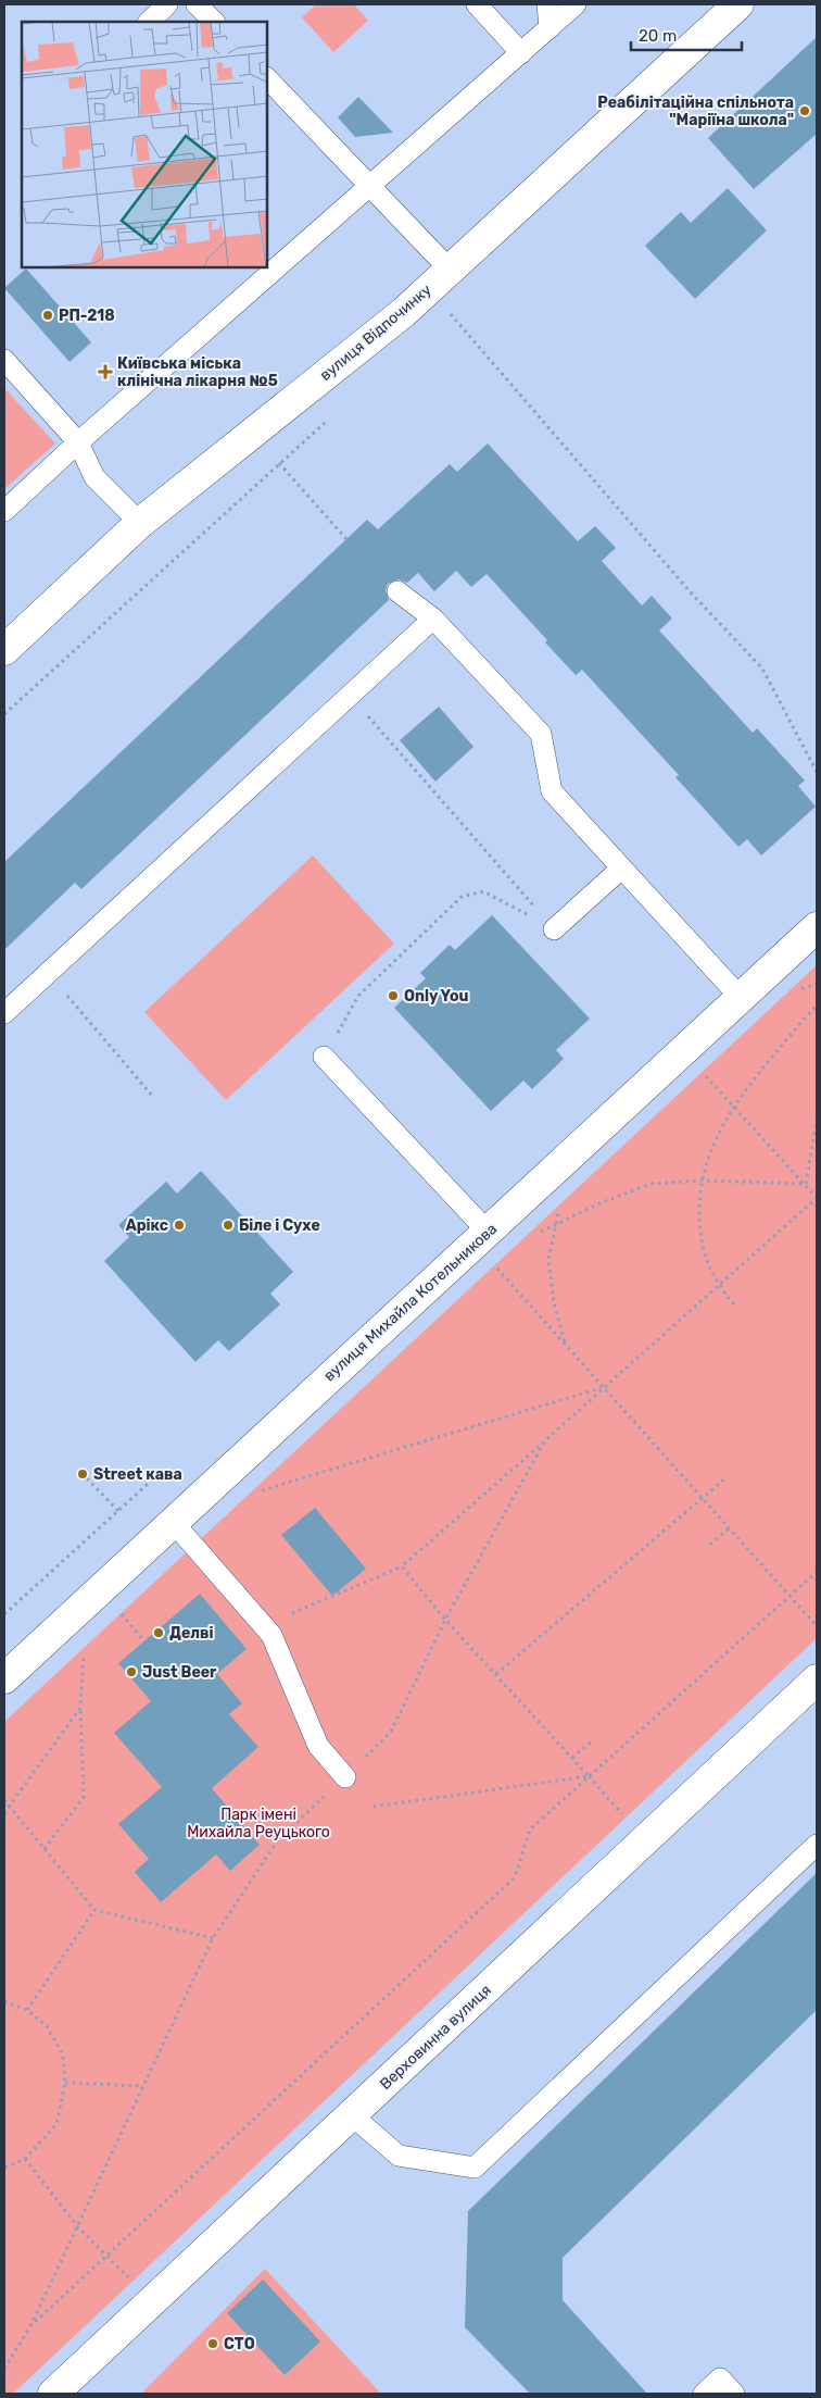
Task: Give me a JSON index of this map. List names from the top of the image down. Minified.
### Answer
{"streets":{"street":["вулиця Відпочинку","вулиця Михайла Котельникова","Верховинна вулиця"]},"parks":["Парк імені Михайла Реуцького"],"places":{"other":["Реабілітаційна спільнота \"Маріїна школа\"","РП-218","Only You","Арікс","Біле і Сухе","Street кава","Делві","Just Beer","СТО"],"health":["Київська міська клінічна лікарня №5"]},"scale_bar":"20 m"}
